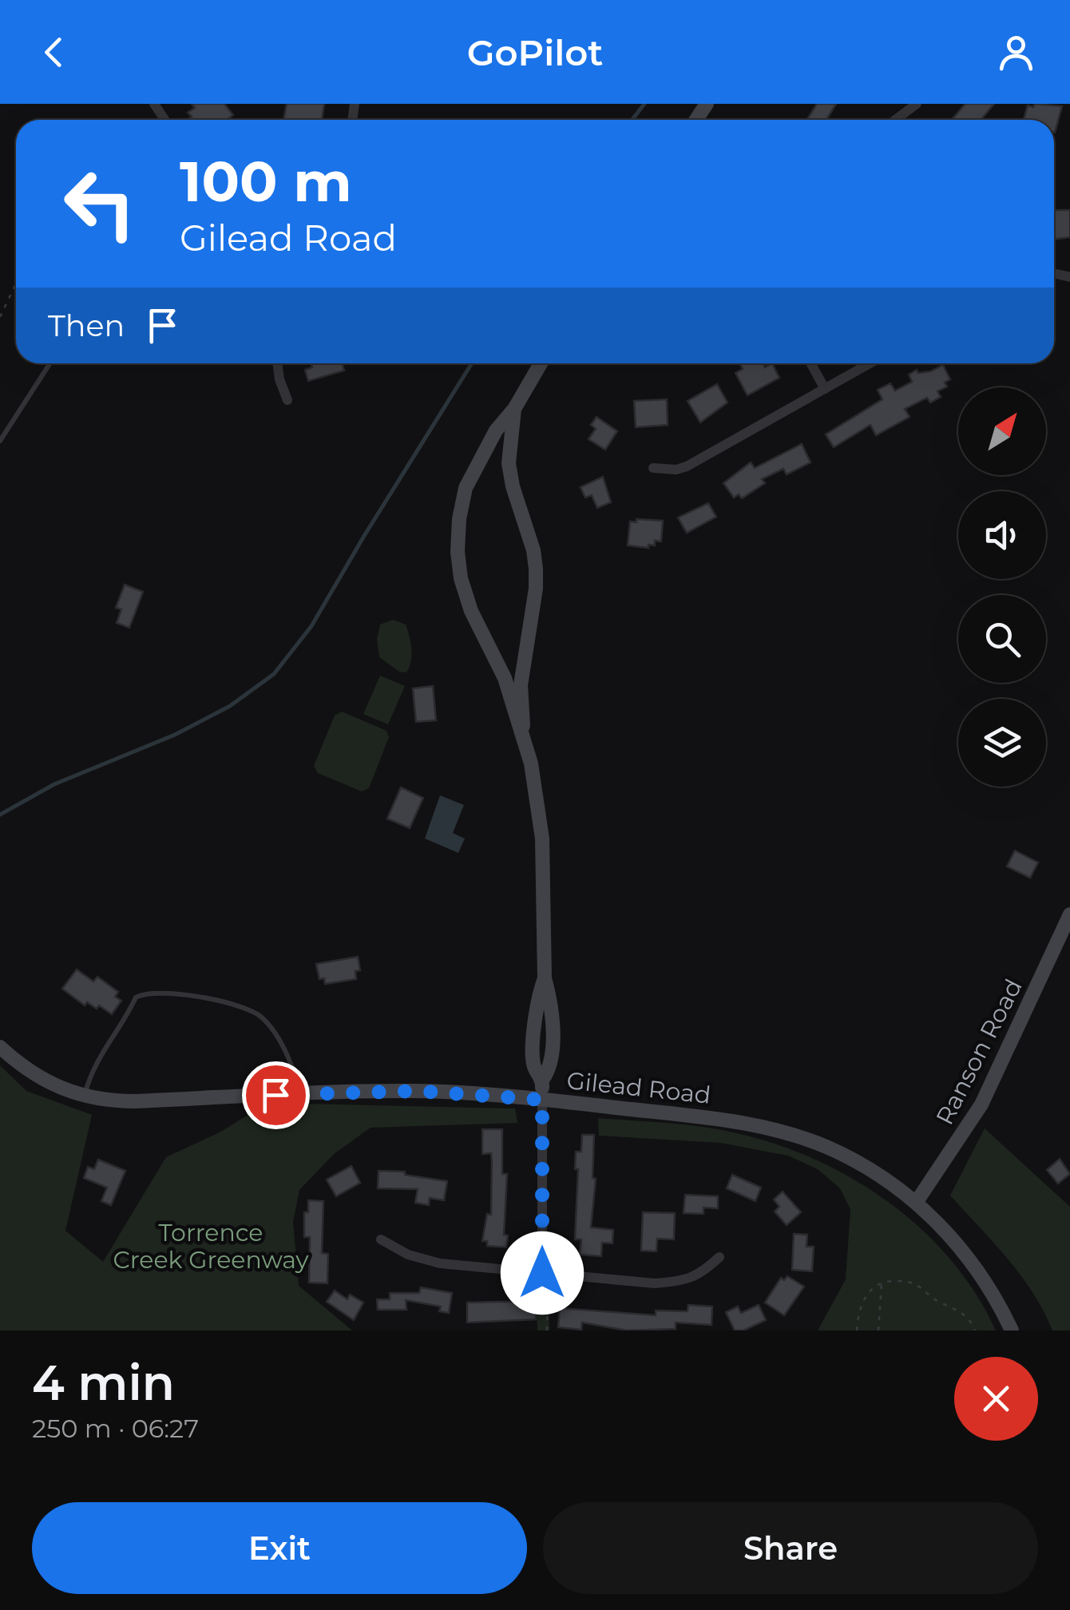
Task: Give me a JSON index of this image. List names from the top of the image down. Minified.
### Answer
{"streets":{"street":["Ranson Road","Gilead Road"]},"crossings":[["Ranson Road","Gilead Road"]],"parks":["Torrence Creek Greenway"],"north":"top right","page":{"header":"GoPilot","turn":["100 m","Gilead Road"],"then":"Then","heading":["4 min","250 m · 06:27"],"buttons":["Exit","Share"]}}
